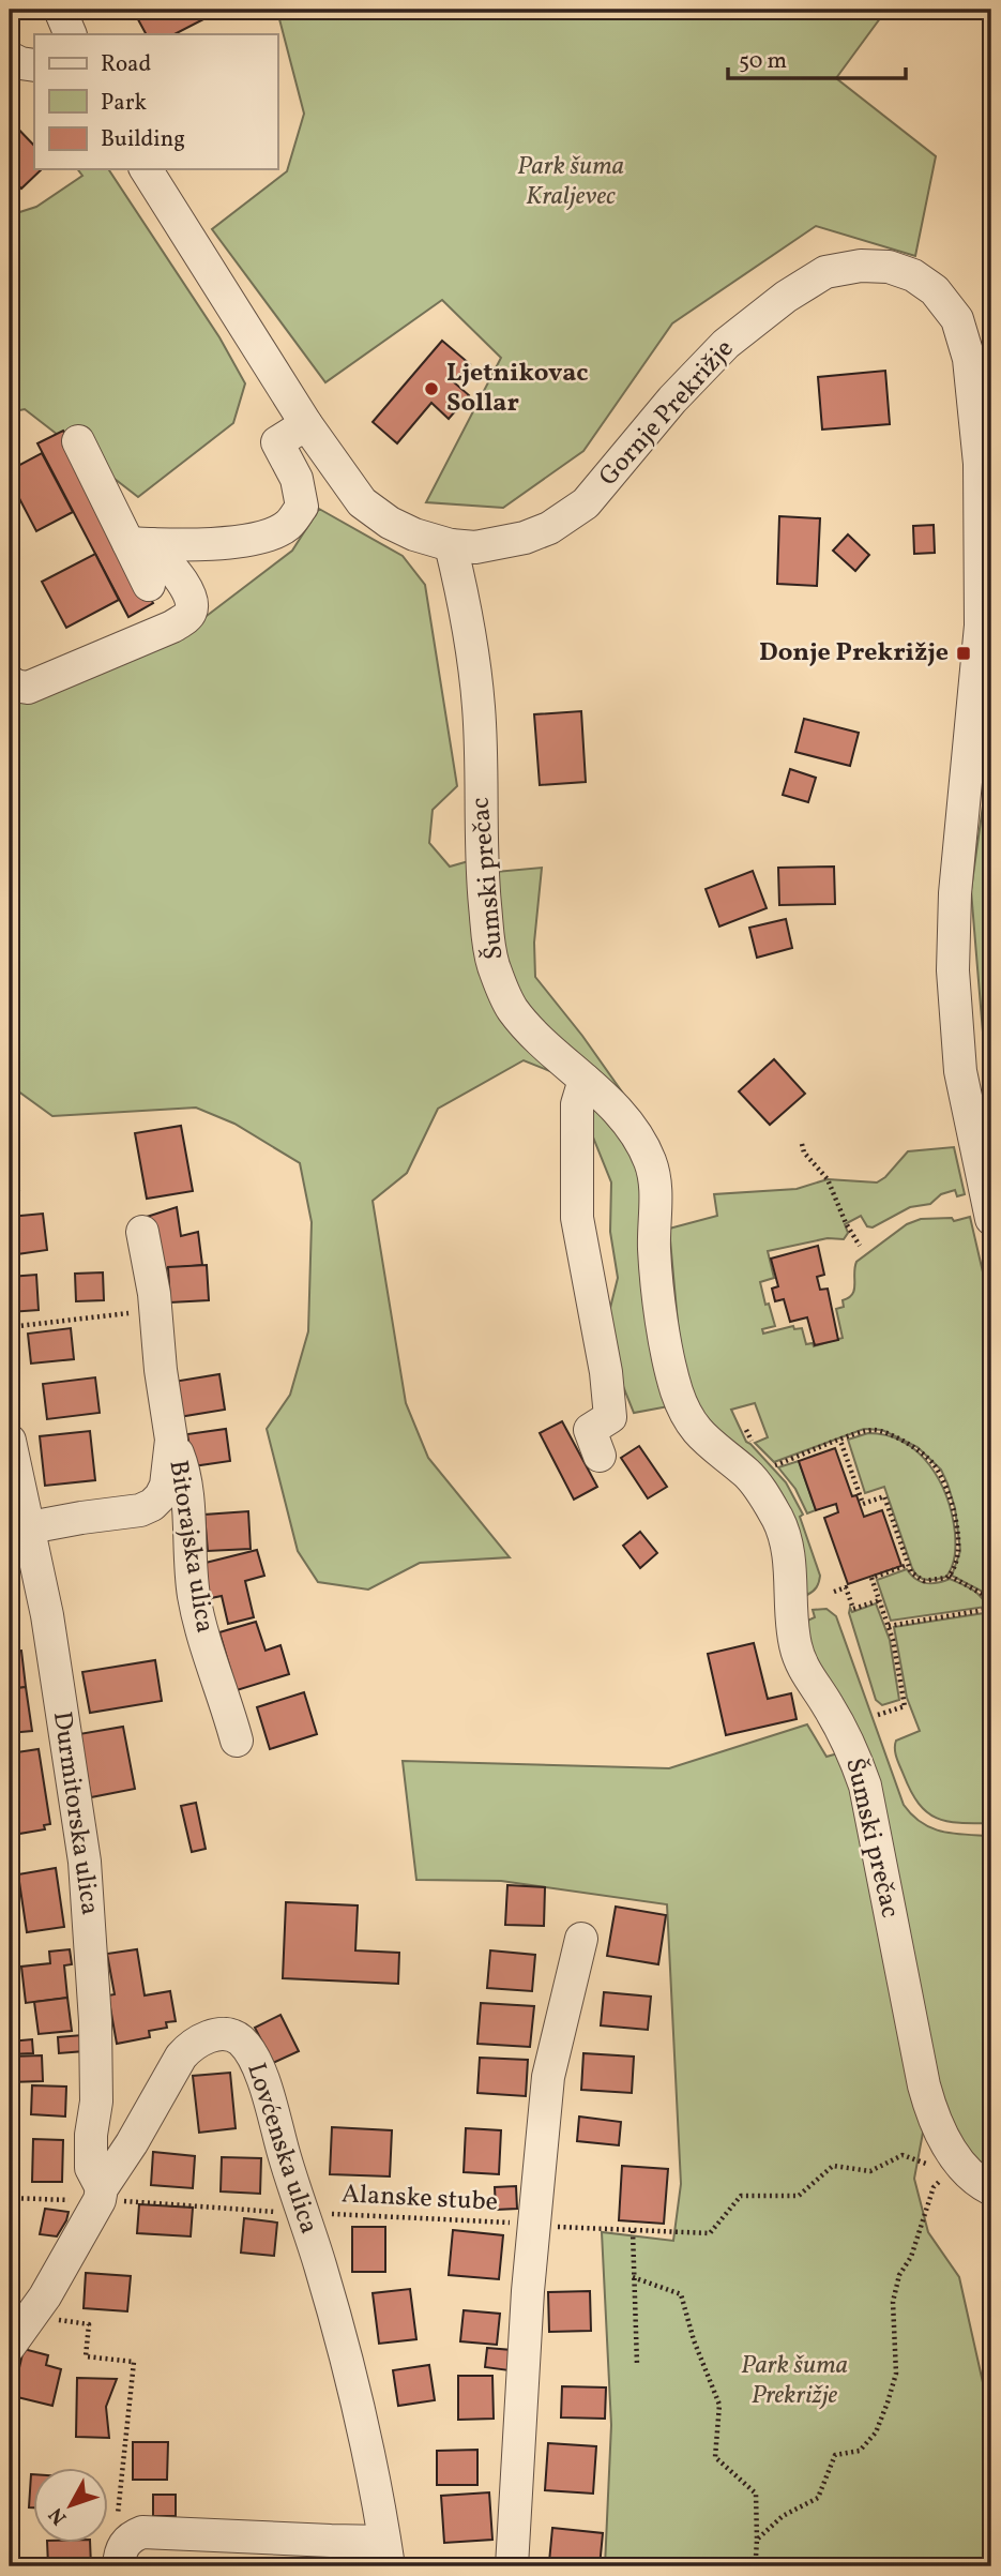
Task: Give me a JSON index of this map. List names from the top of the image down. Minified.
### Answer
{"streets":{"street":["Gornje Prekrižje","Šumski prečac","Bitorajska ulica","Durmitorska ulica","Lovćenska ulica"],"path":["Alanske stube"]},"crossings":[["Gornje Prekrižje","Šumski prečac"],["Bitorajska ulica","Durmitorska ulica"],["Durmitorska ulica","Lovćenska ulica"]],"parks":["Park šuma Kraljevec","Park šuma Prekrižje"],"places":{"other":["Ljetnikovac Sollar"],"transit":["Donje Prekrižje"]},"legend":["Road","Park","Building"],"scale_bar":"50 m","north":"bottom left"}
